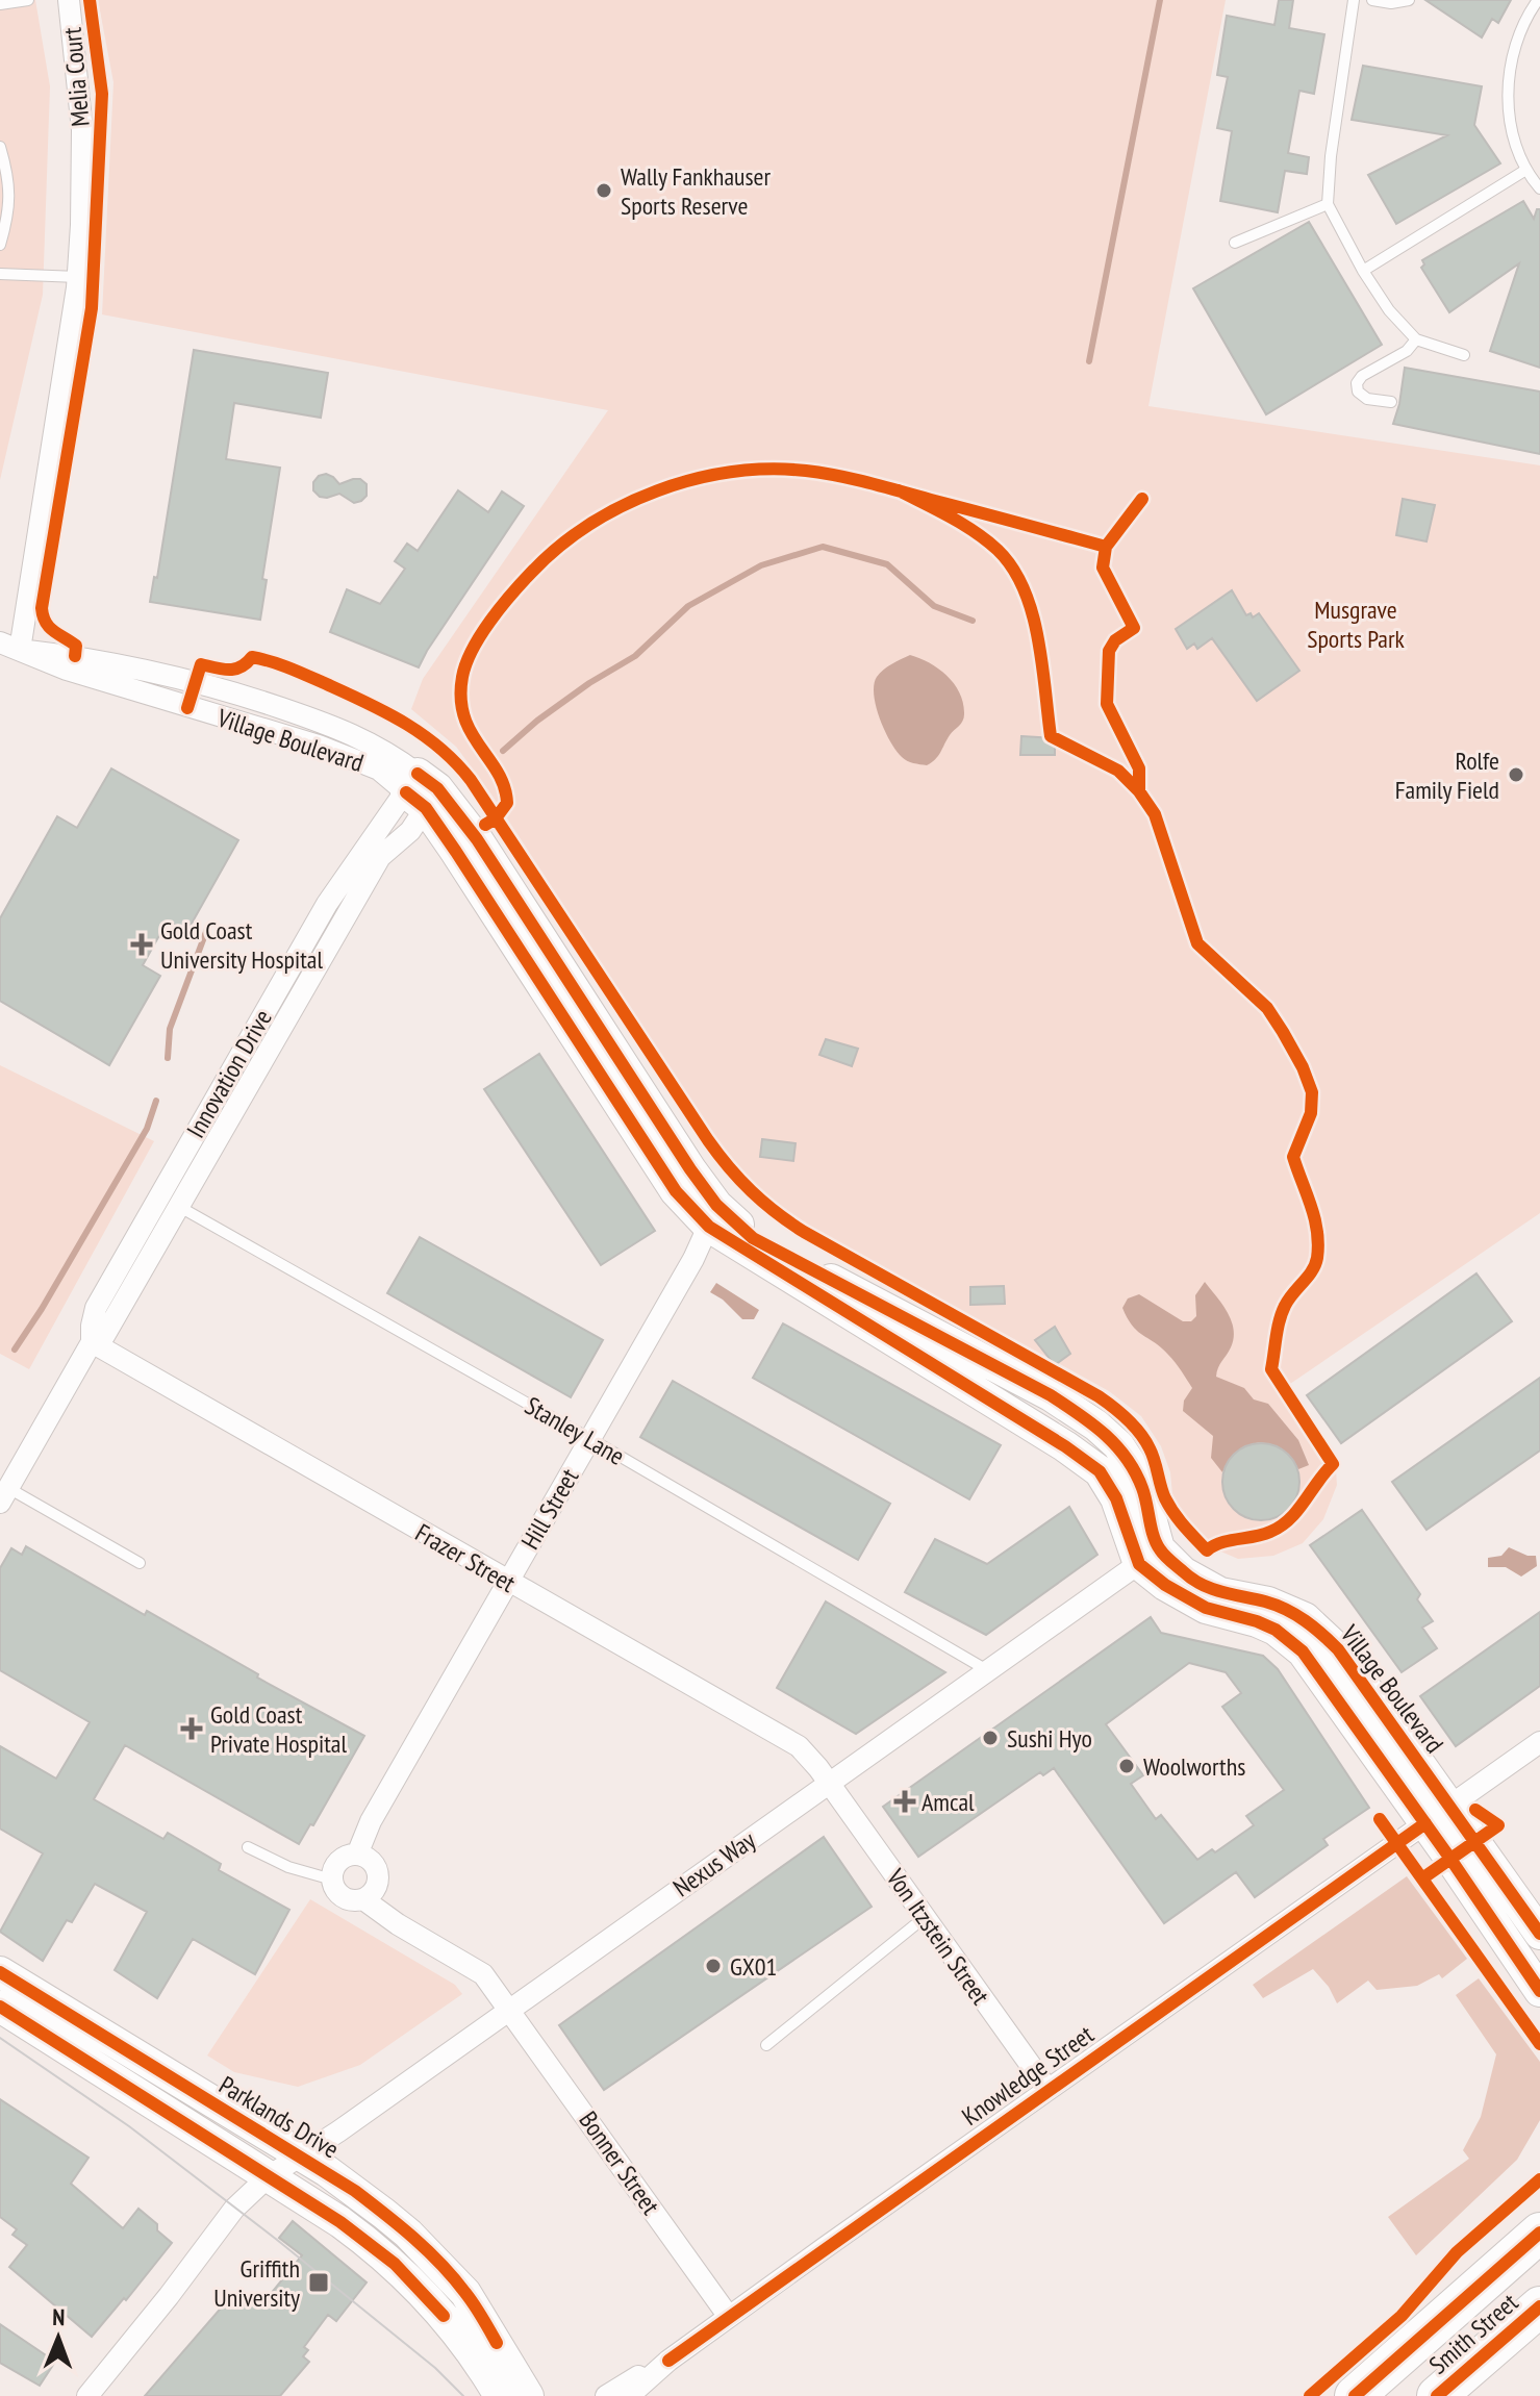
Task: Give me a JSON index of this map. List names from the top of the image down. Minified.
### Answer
{"streets":{"highway":["Smith Street"],"street":["Melia Court","Village Boulevard","Innovation Drive","Hill Street","Frazer Street","Nexus Way","Von Itzstein Street","Knowledge Street","Parklands Drive","Bonner Street"],"lane":["Stanley Lane"]},"crossings":[["Melia Court","Village Boulevard"],["Village Boulevard","Innovation Drive"],["Village Boulevard","Hill Street"],["Village Boulevard","Nexus Way"],["Village Boulevard","Knowledge Street"],["Innovation Drive","Stanley Lane"],["Innovation Drive","Frazer Street"],["Stanley Lane","Hill Street"],["Stanley Lane","Nexus Way"],["Hill Street","Frazer Street"],["Frazer Street","Nexus Way"],["Frazer Street","Von Itzstein Street"],["Nexus Way","Von Itzstein Street"],["Nexus Way","Parklands Drive"],["Nexus Way","Bonner Street"],["Von Itzstein Street","Knowledge Street"],["Knowledge Street","Bonner Street"]],"parks":["Musgrave Sports Park"],"places":{"other":["Wally Fankhauser Sports Reserve","Rolfe Family Field","Sushi Hyo","Woolworths","GX01"],"health":["Gold Coast University Hospital","Gold Coast Private Hospital","Amcal"],"transit":["Griffith University"]},"north":"top"}
